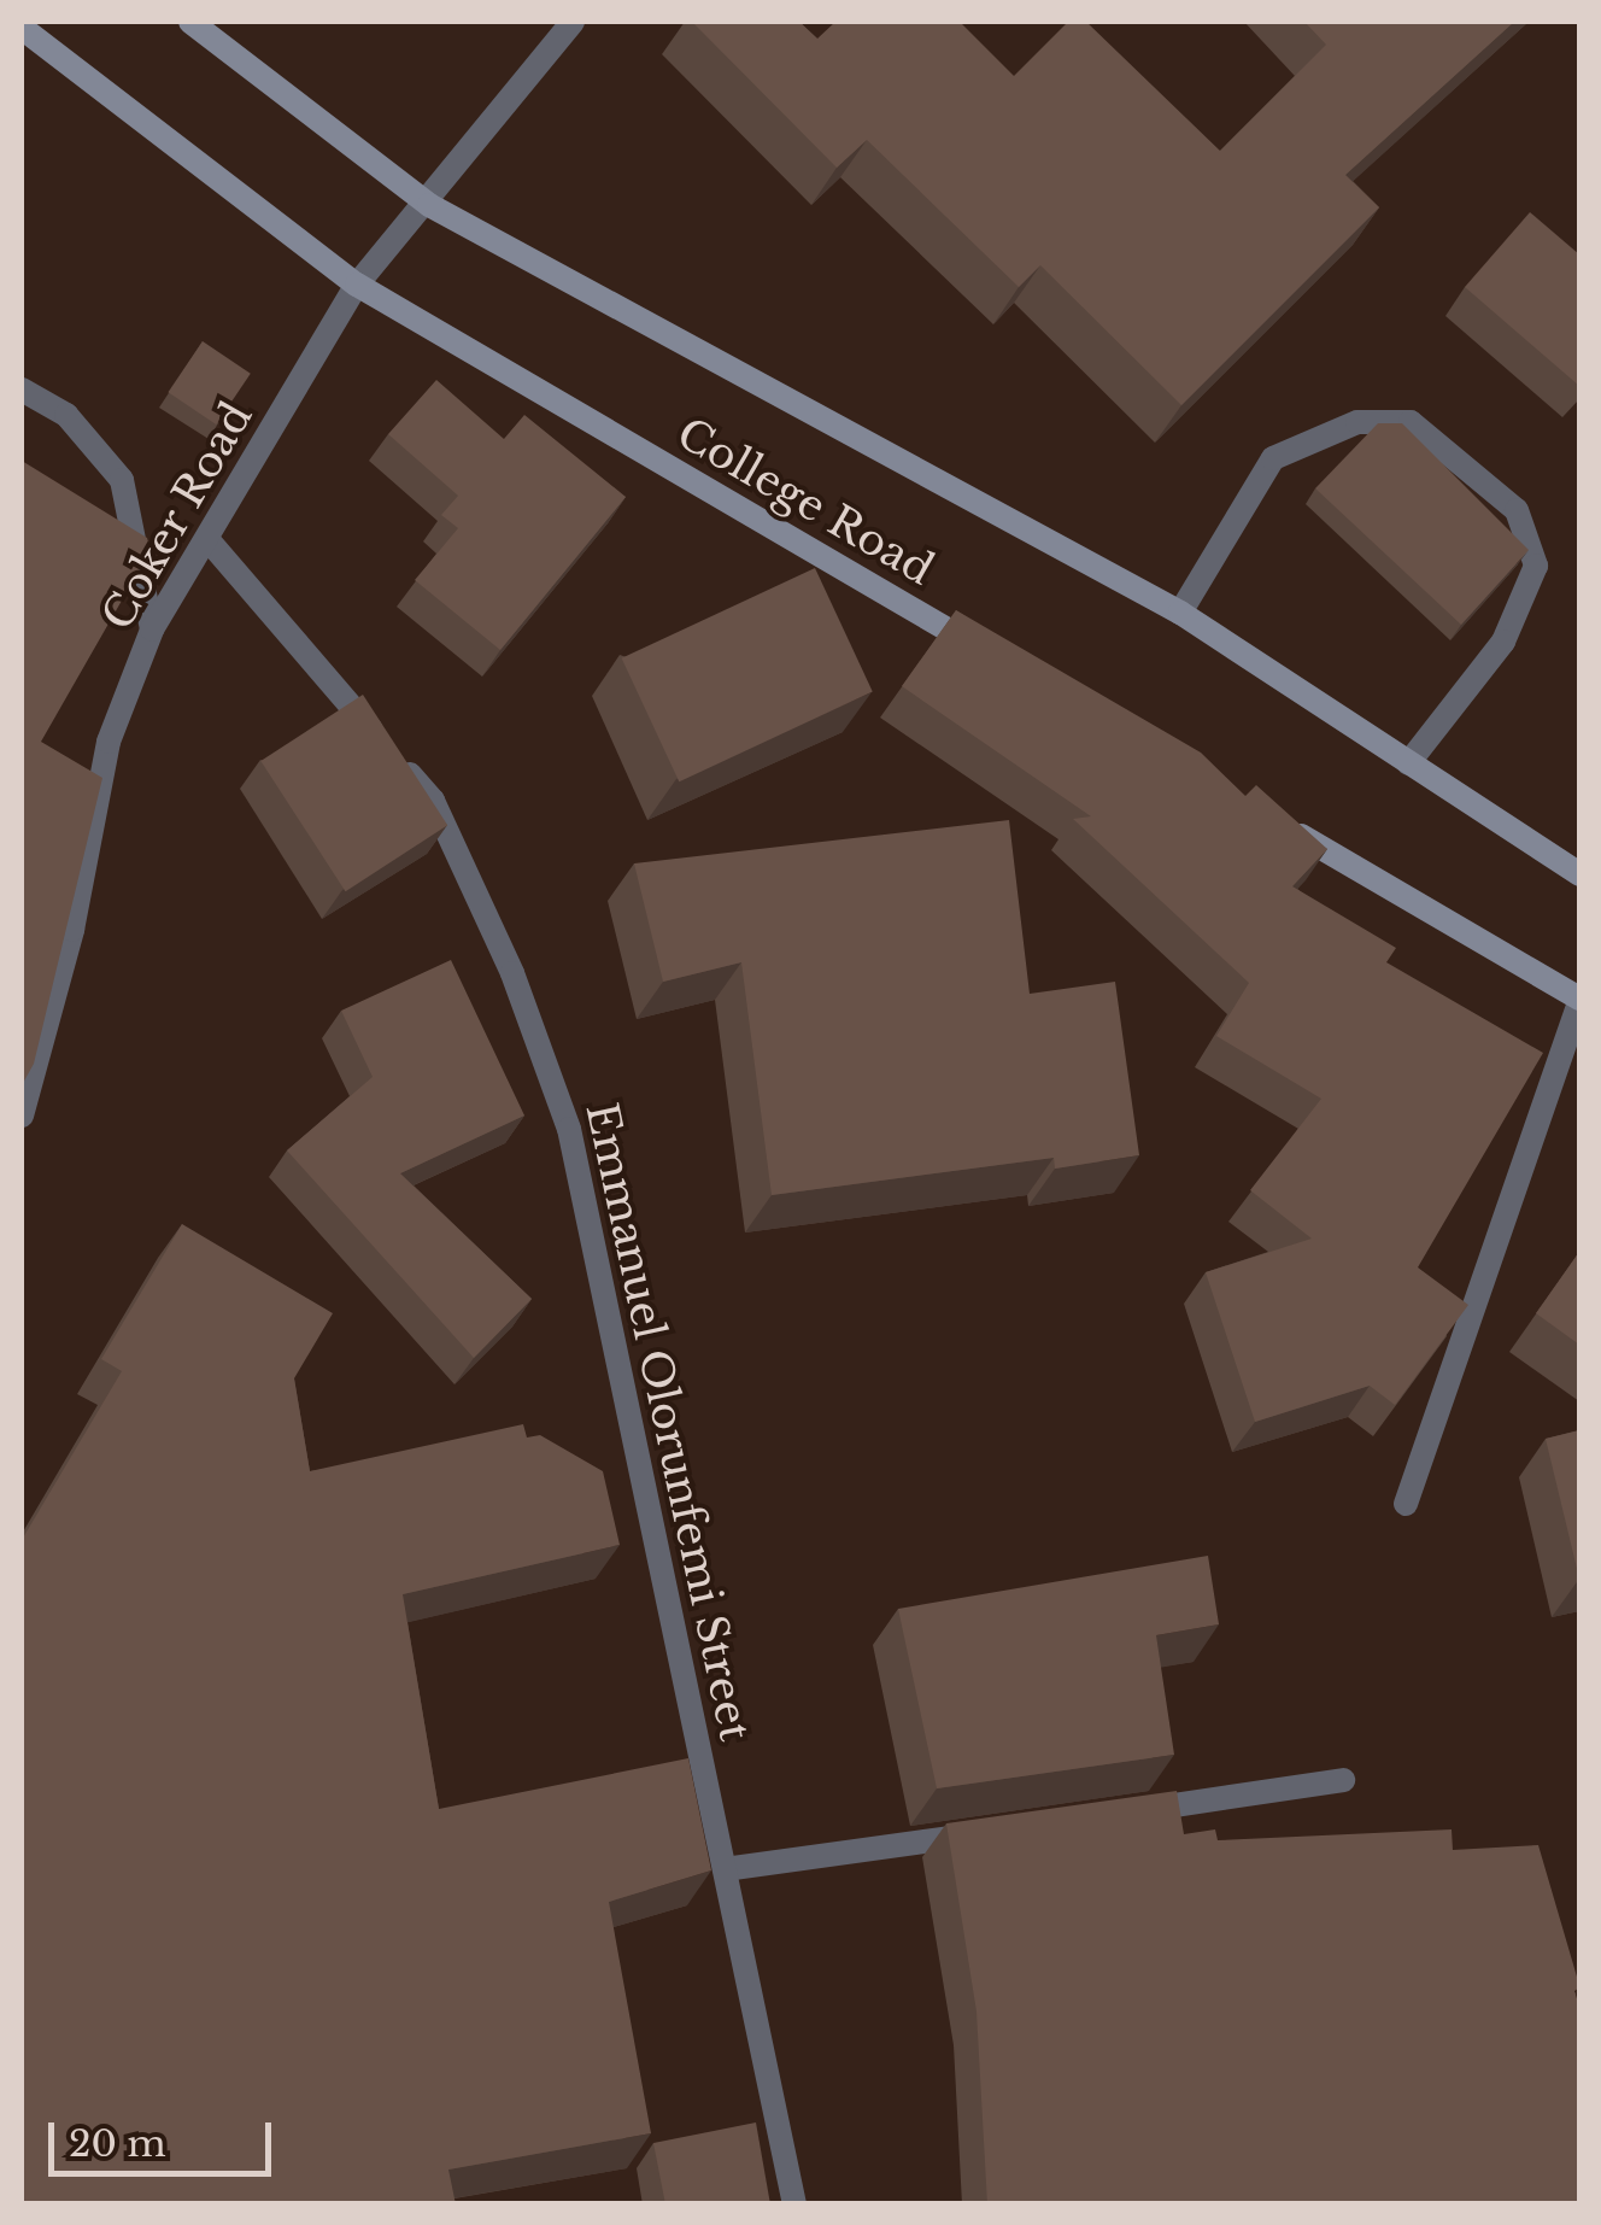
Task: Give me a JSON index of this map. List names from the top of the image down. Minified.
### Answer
{"streets":{"main road":["College Road"],"street":["Coker Road","Emmanuel Olorunfemi Street"]},"crossings":[["College Road","Coker Road"],["Coker Road","Emmanuel Olorunfemi Street"]],"scale_bar":"20 m"}
